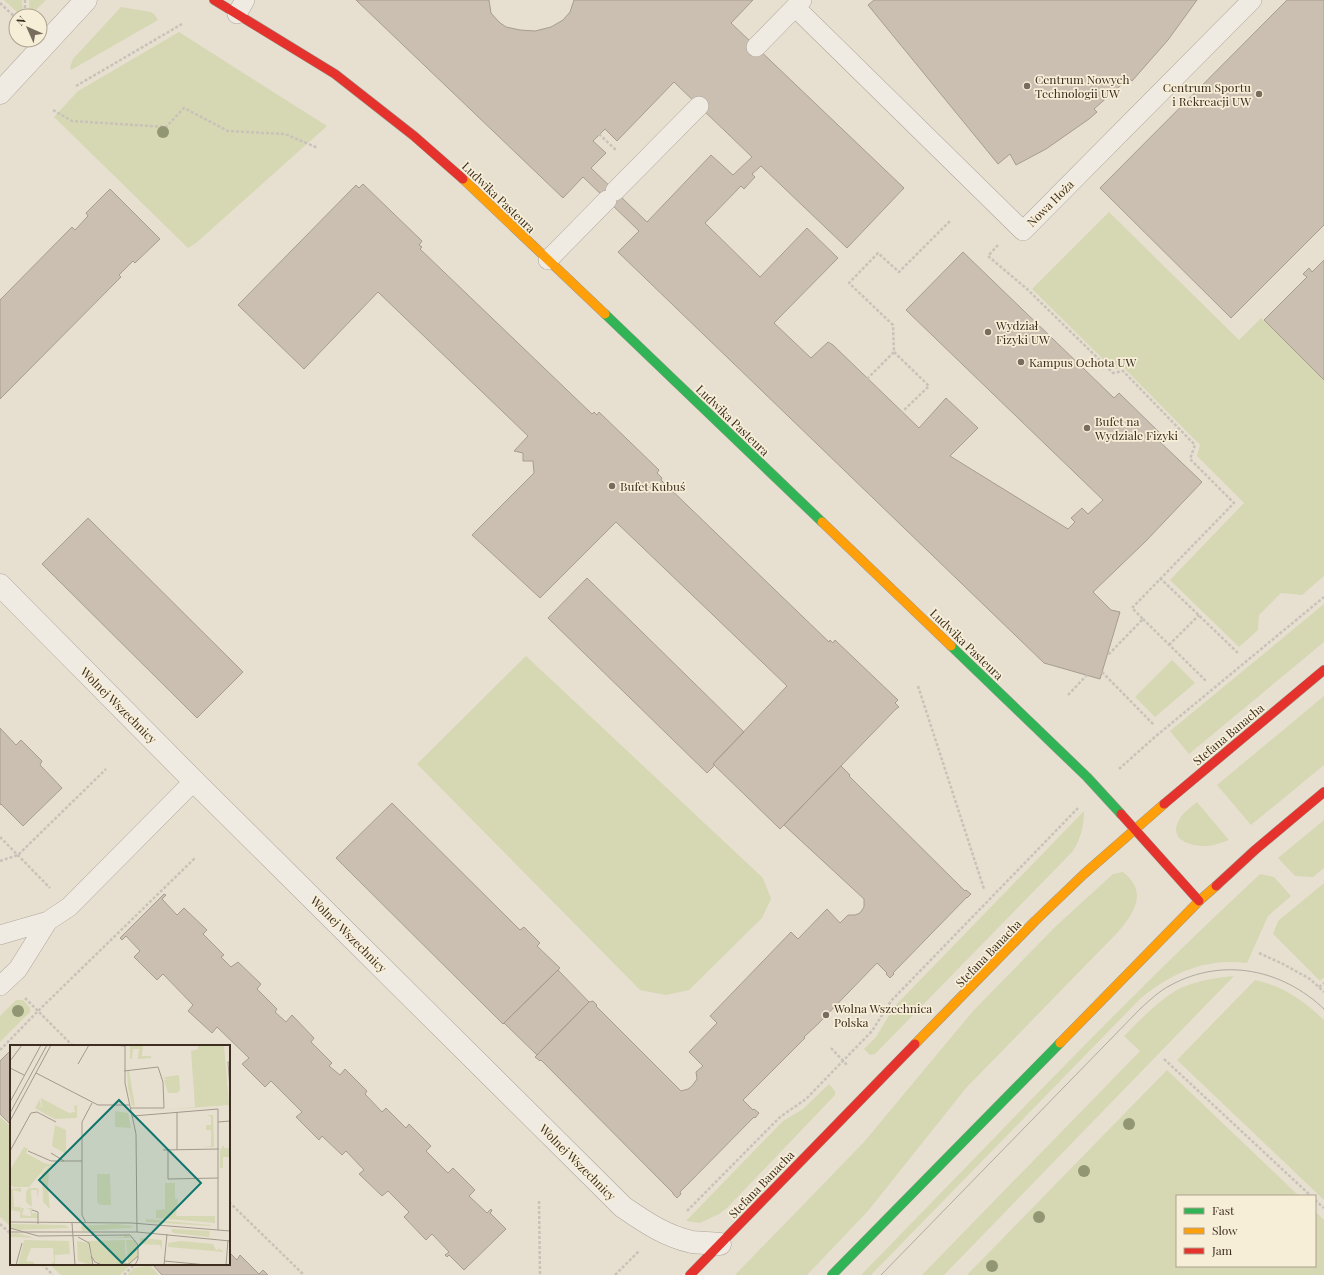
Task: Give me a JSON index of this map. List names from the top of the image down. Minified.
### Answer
{"streets":{"main road":["Ludwika Pasteura","Stefana Banacha"],"street":["Wolnej Wszechnicy"],"lane":["Nowa Hoża"]},"crossings":[["Ludwika Pasteura","Stefana Banacha"],["Wolnej Wszechnicy","Stefana Banacha"]],"places":["Centrum Nowych Technologii UW","Centrum Sportu i Rekreacji UW","Wydział Fizyki UW","Kampus Ochota UW","Bufet na Wydziale Fizyki","Bufet Kubuś","Wolna Wszechnica Polska"],"legend":["Fast","Slow","Jam"],"north":"top left"}
